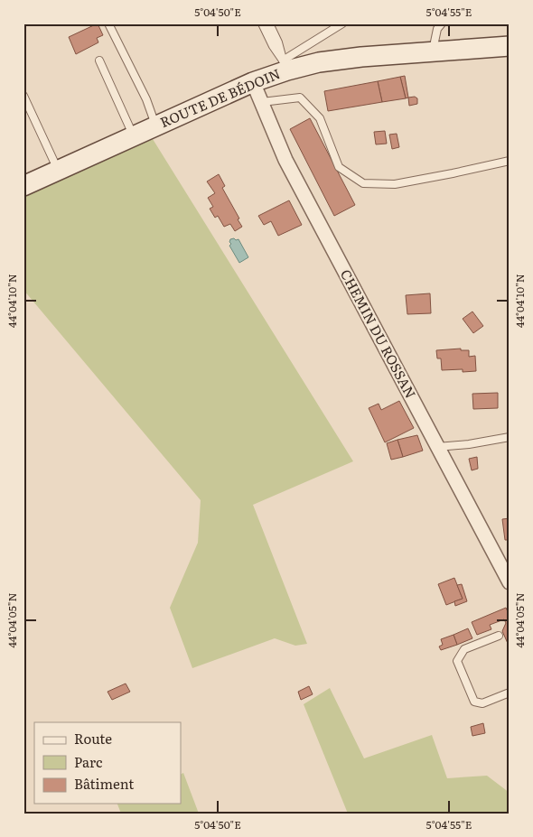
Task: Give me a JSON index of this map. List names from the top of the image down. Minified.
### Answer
{"streets":{"main road":["ROUTE DE BÉDOIN"],"street":["CHEMIN DU ROSSAN"]},"crossings":[["ROUTE DE BÉDOIN","CHEMIN DU ROSSAN"]],"legend":["Route","Parc","Bâtiment"],"coordinates":["5°04'50\"E","5°04'55\"E","44°04'10\"N","44°04'05\"N"]}
